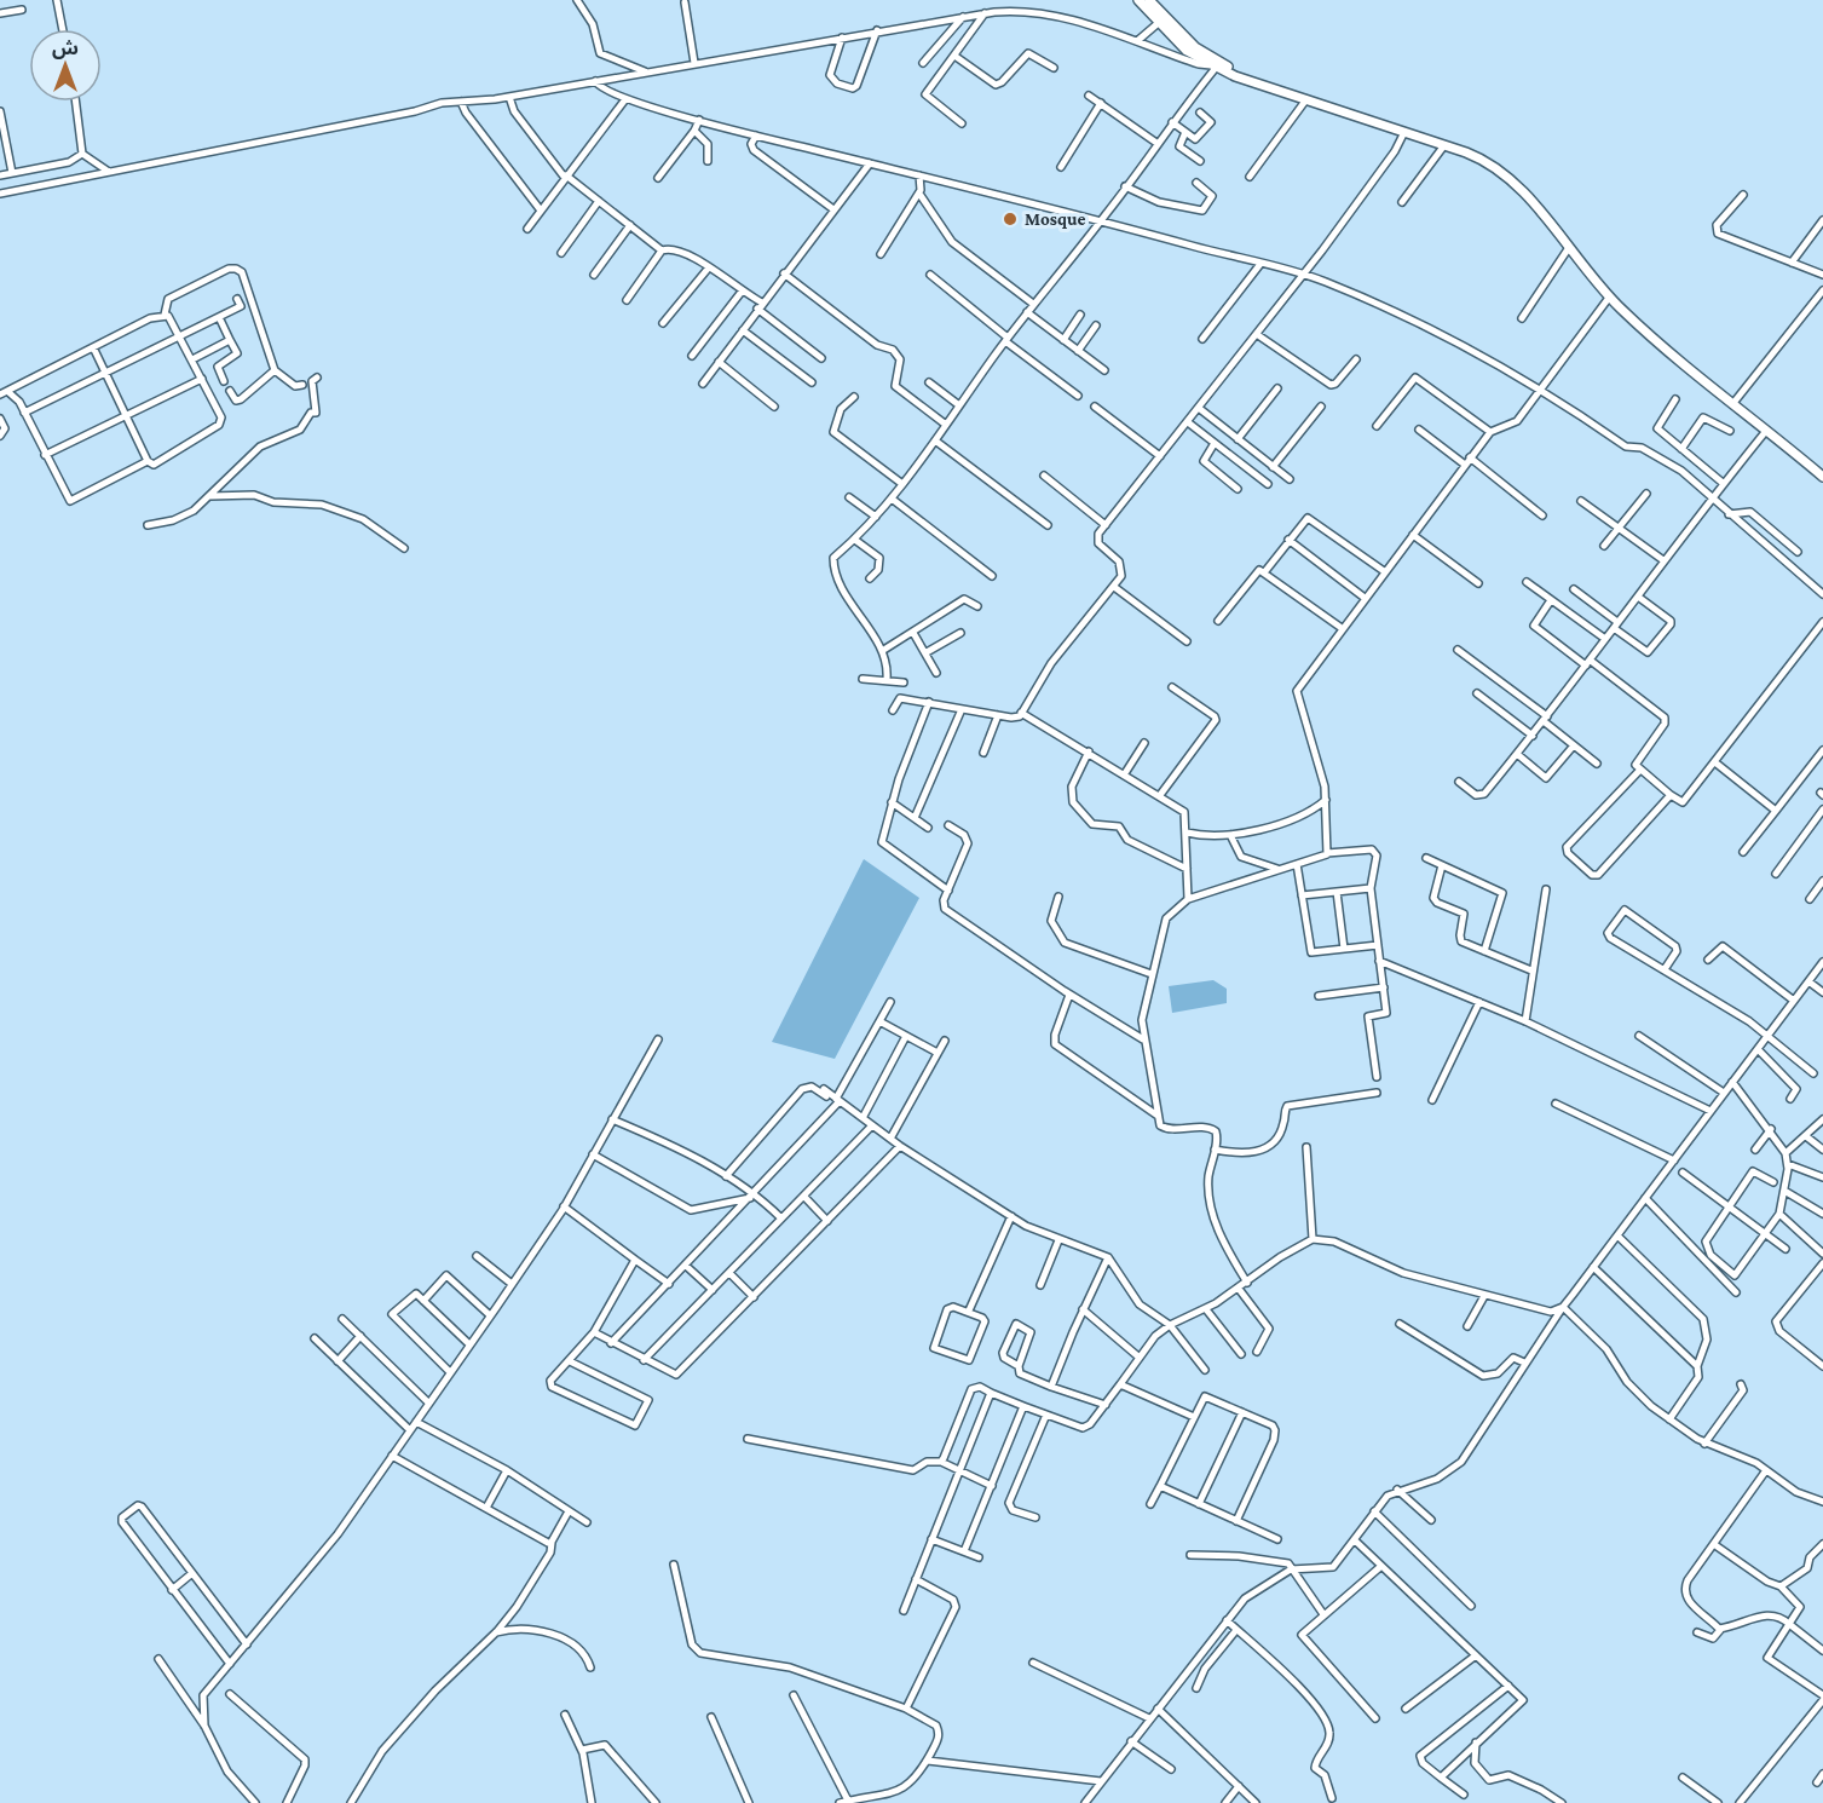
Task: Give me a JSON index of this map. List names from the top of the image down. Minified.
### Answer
{"places":["Mosque"],"north":"top"}
